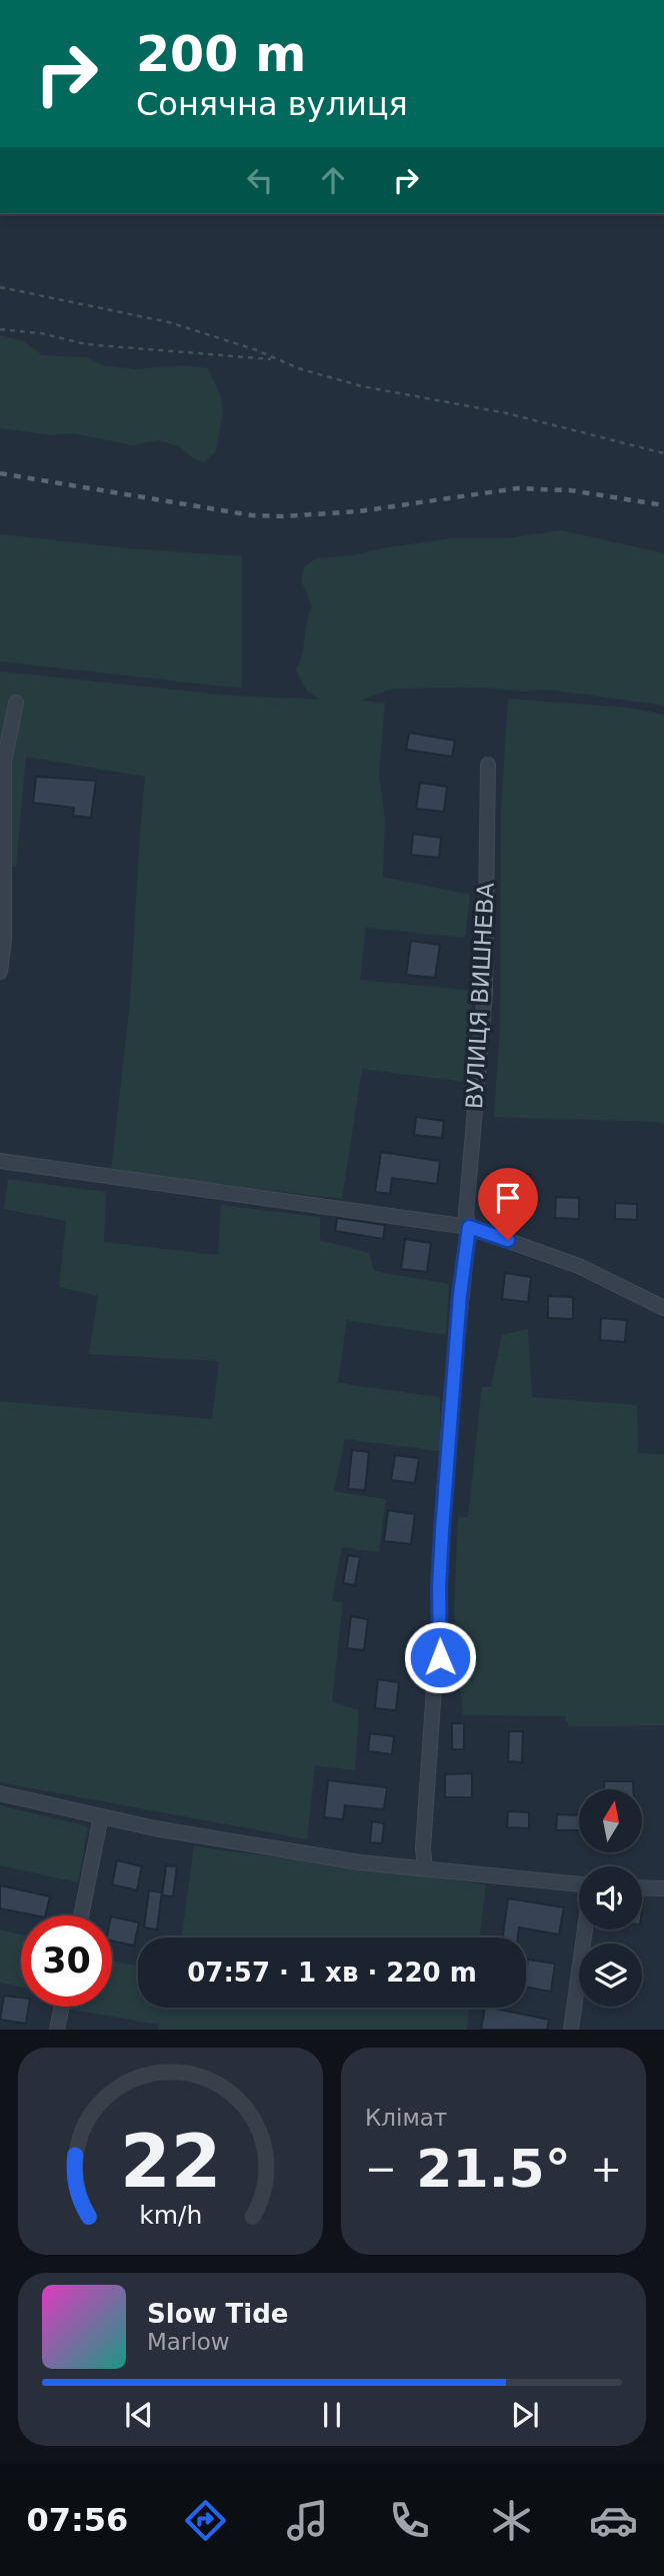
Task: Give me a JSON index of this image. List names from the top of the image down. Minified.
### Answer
{"streets":{"street":["ВУЛИЦЯ ВИШНЕВА"]},"north":"top","page":{"turn":["200 m","Сонячна вулиця"],"limit":"30","trip":"07:57 · 1 хв · 220 m","tile":"Клімат","heat":["−","21.5°","+"],"song":["Slow Tide","Marlow"],"tabs":"07:56","gauge":["22","km/h"]}}
